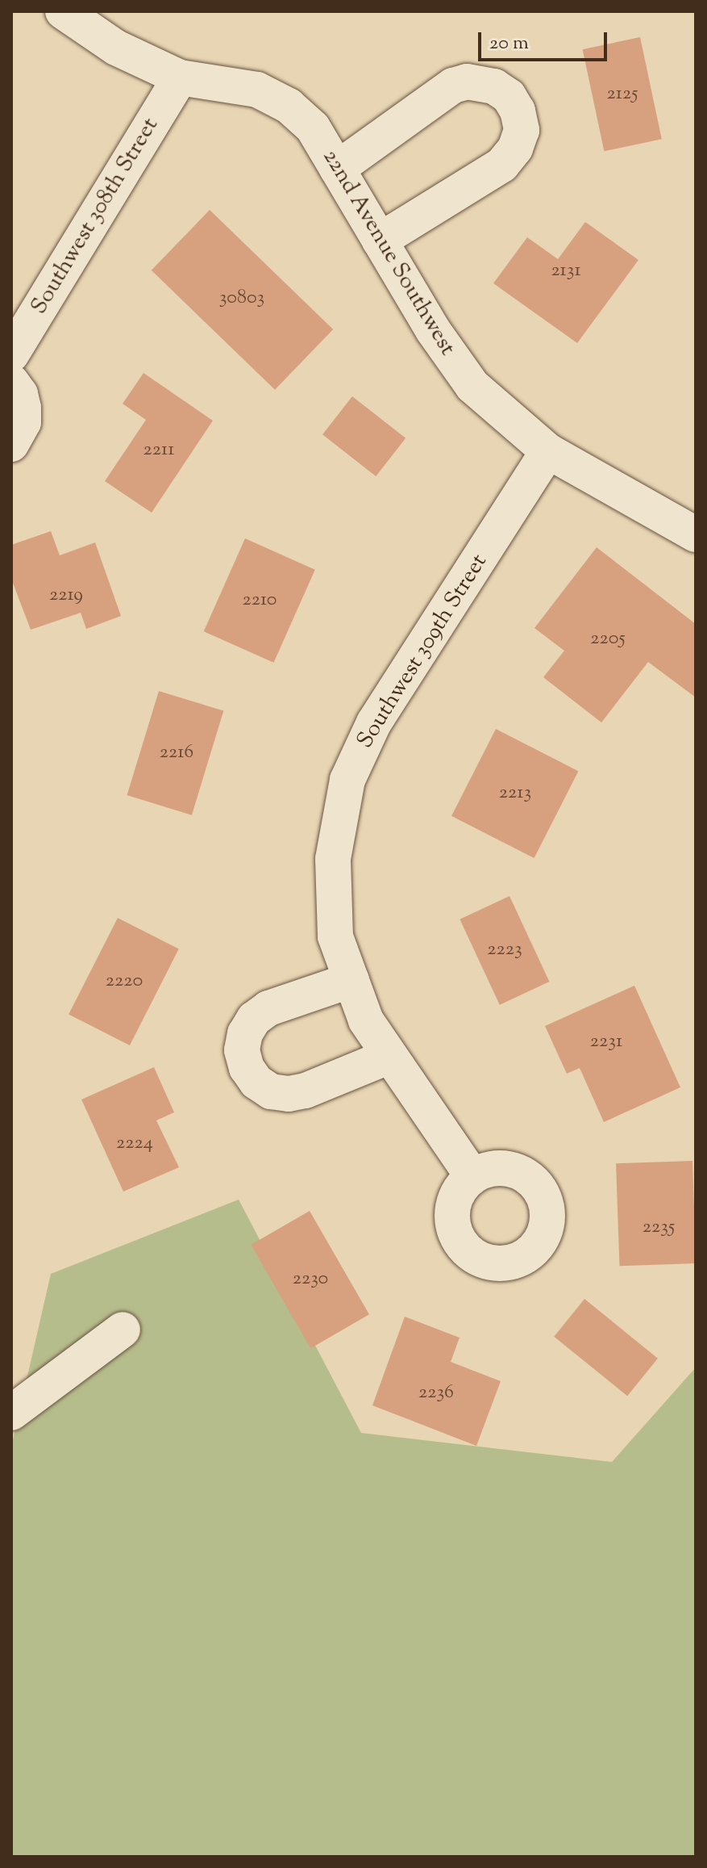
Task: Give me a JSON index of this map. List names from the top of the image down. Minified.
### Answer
{"streets":{"street":["Southwest 308th Street","22nd Avenue Southwest","Southwest 309th Street"]},"crossings":[["Southwest 308th Street","22nd Avenue Southwest"],["22nd Avenue Southwest","Southwest 309th Street"]],"house_numbers":["2125","2131","30803","2211","2219","2210","2205","2216","2213","2223","2220","2231","2224","2235","2230","2236"],"scale_bar":"20 m"}
